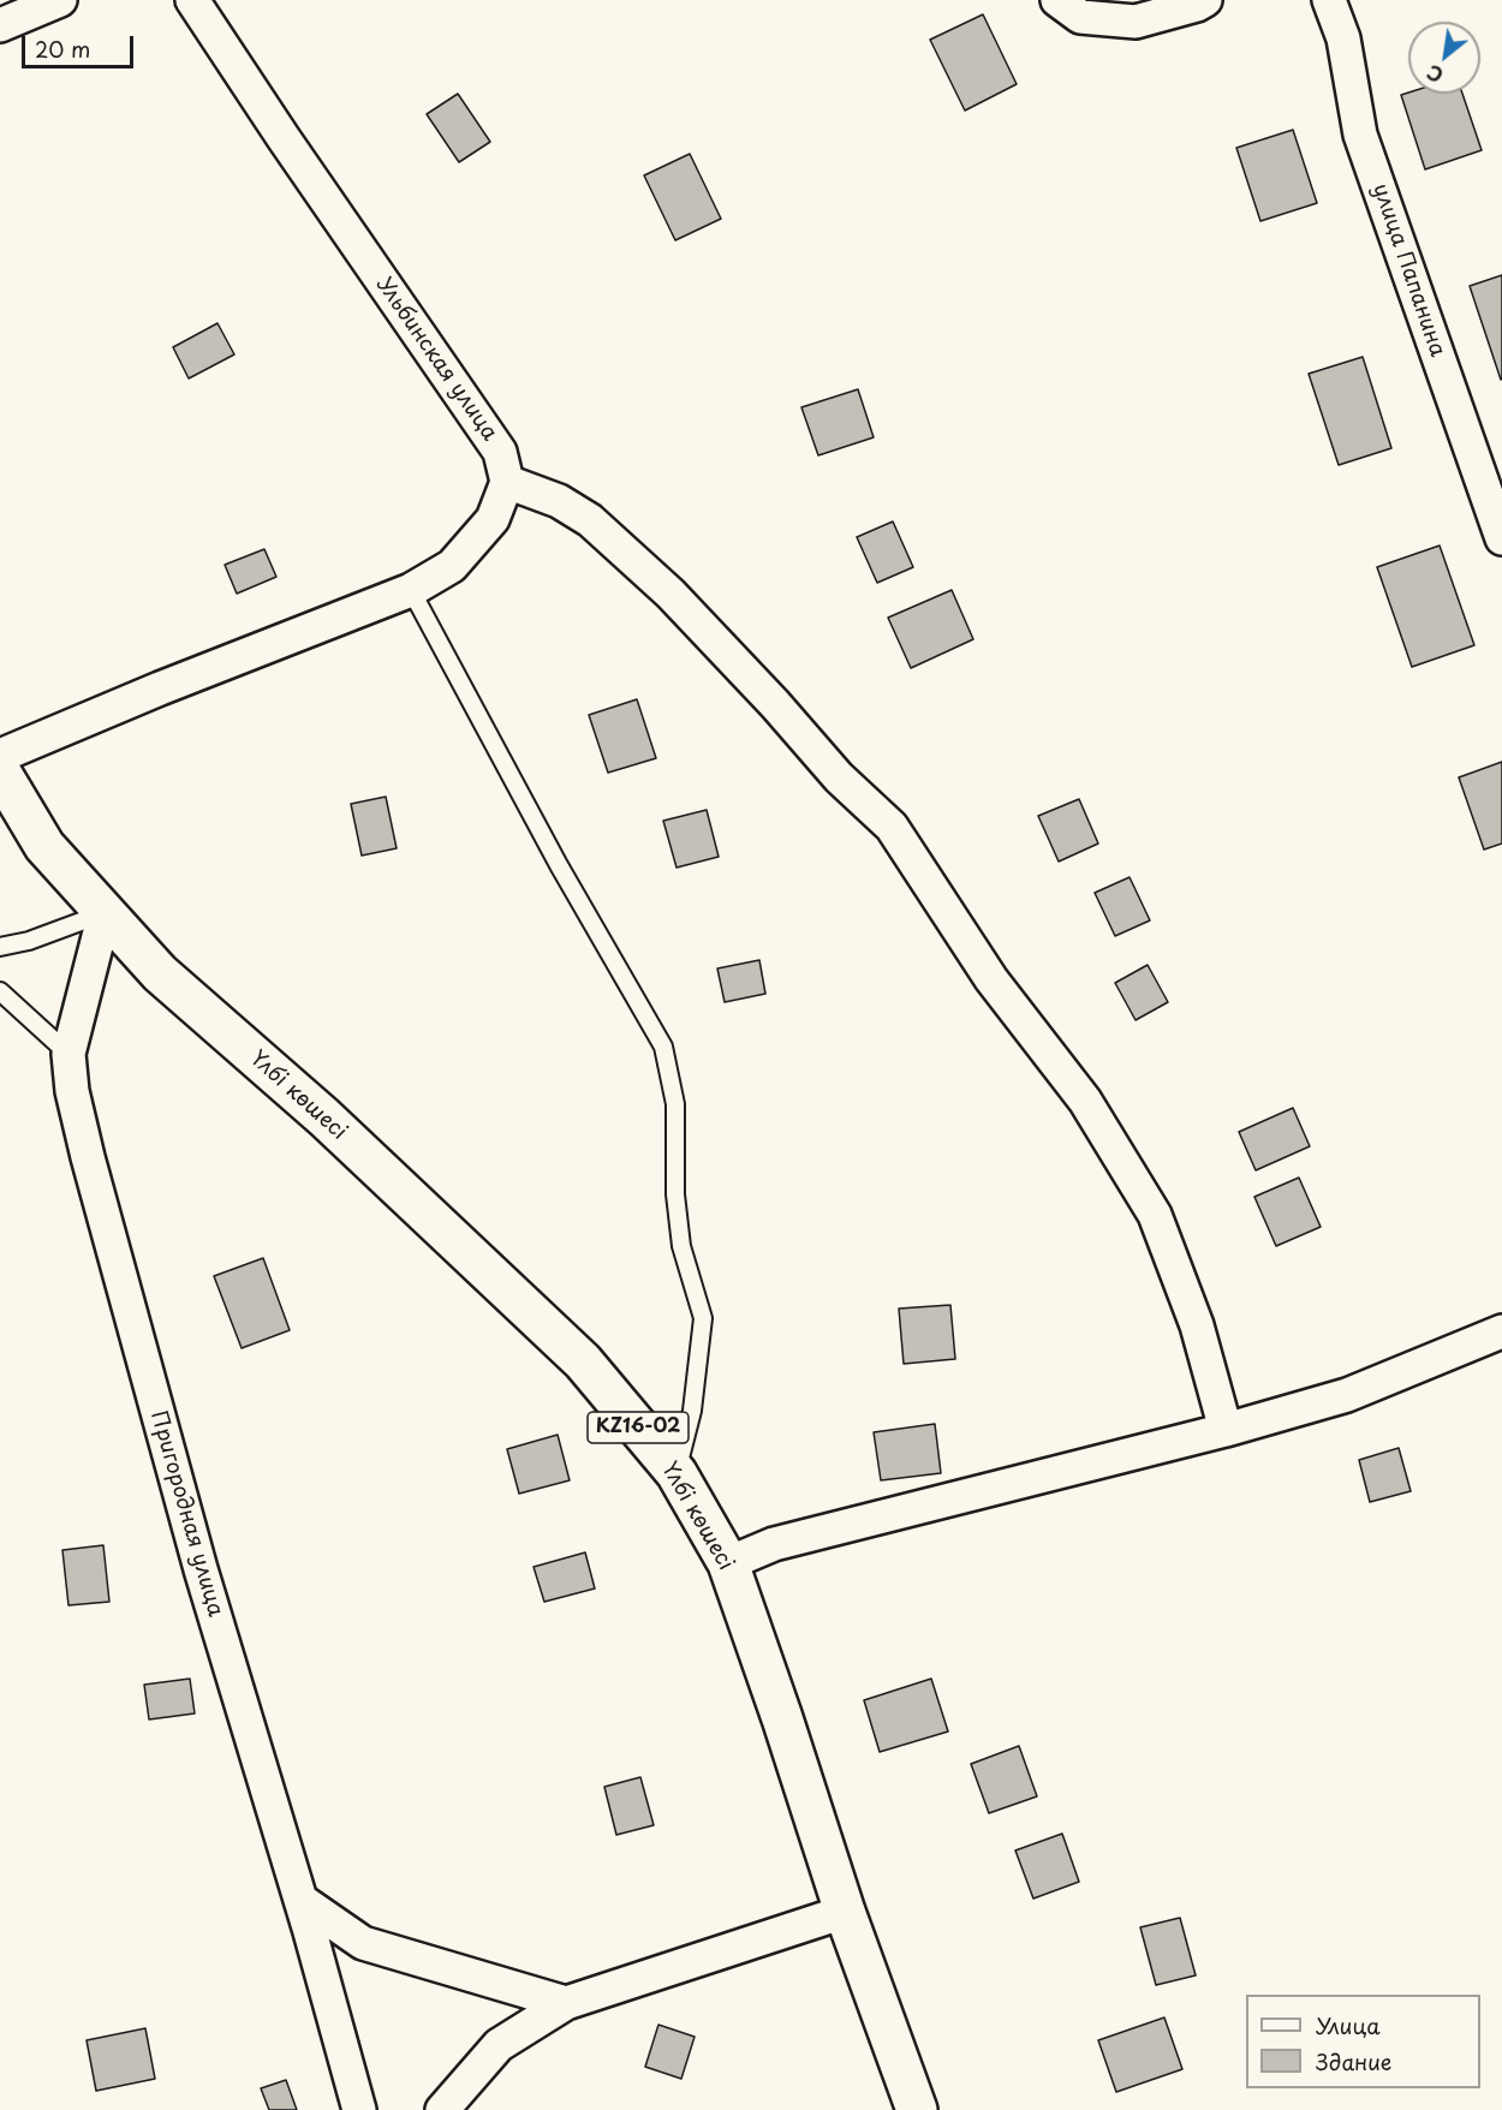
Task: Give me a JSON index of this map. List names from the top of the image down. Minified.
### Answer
{"streets":{"main road":["Үлбі көшесі","KZ16-02"],"street":["улица Папанина","Ульбинская улица","Пригородная улица"]},"crossings":[["Үлбі көшесі","KZ16-02"],["Үлбі көшесі","Пригородная улица"],["KZ16-02","Пригородная улица"]],"legend":["Улица","Здание"],"scale_bar":"20 m","north":"bottom left"}
